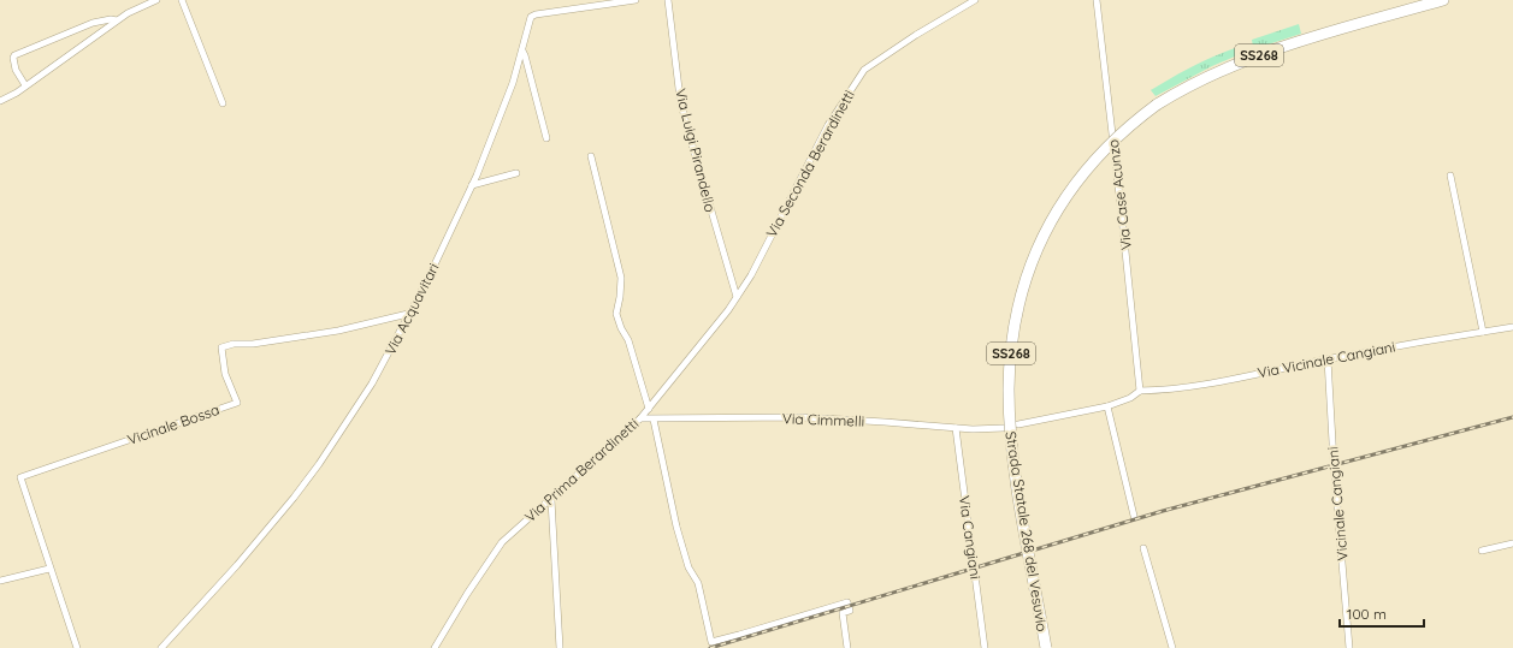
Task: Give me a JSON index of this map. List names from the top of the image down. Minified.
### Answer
{"streets":{"highway":["SS268","Strada Statale 268 del Vesuvio"],"street":["Via Luigi Pirandello","Via Seconda Berardinetti","Via Case Acunzo","Via Acquavitari","Via Vicinale Cangiani","Via Cimmelli","Vicinale Bossa","Via Prima Berardinetti","Vicinale Cangiani","Via Cangiani"]},"crossings":[["Via Luigi Pirandello","Via Seconda Berardinetti"],["Via Luigi Pirandello","Via Prima Berardinetti"],["Via Seconda Berardinetti","Via Prima Berardinetti"],["Via Case Acunzo","Via Vicinale Cangiani"],["Via Acquavitari","Vicinale Bossa"],["Via Vicinale Cangiani","Vicinale Cangiani"],["Via Cimmelli","Via Prima Berardinetti"],["Via Cimmelli","Via Cangiani"]],"scale_bar":"100 m"}
